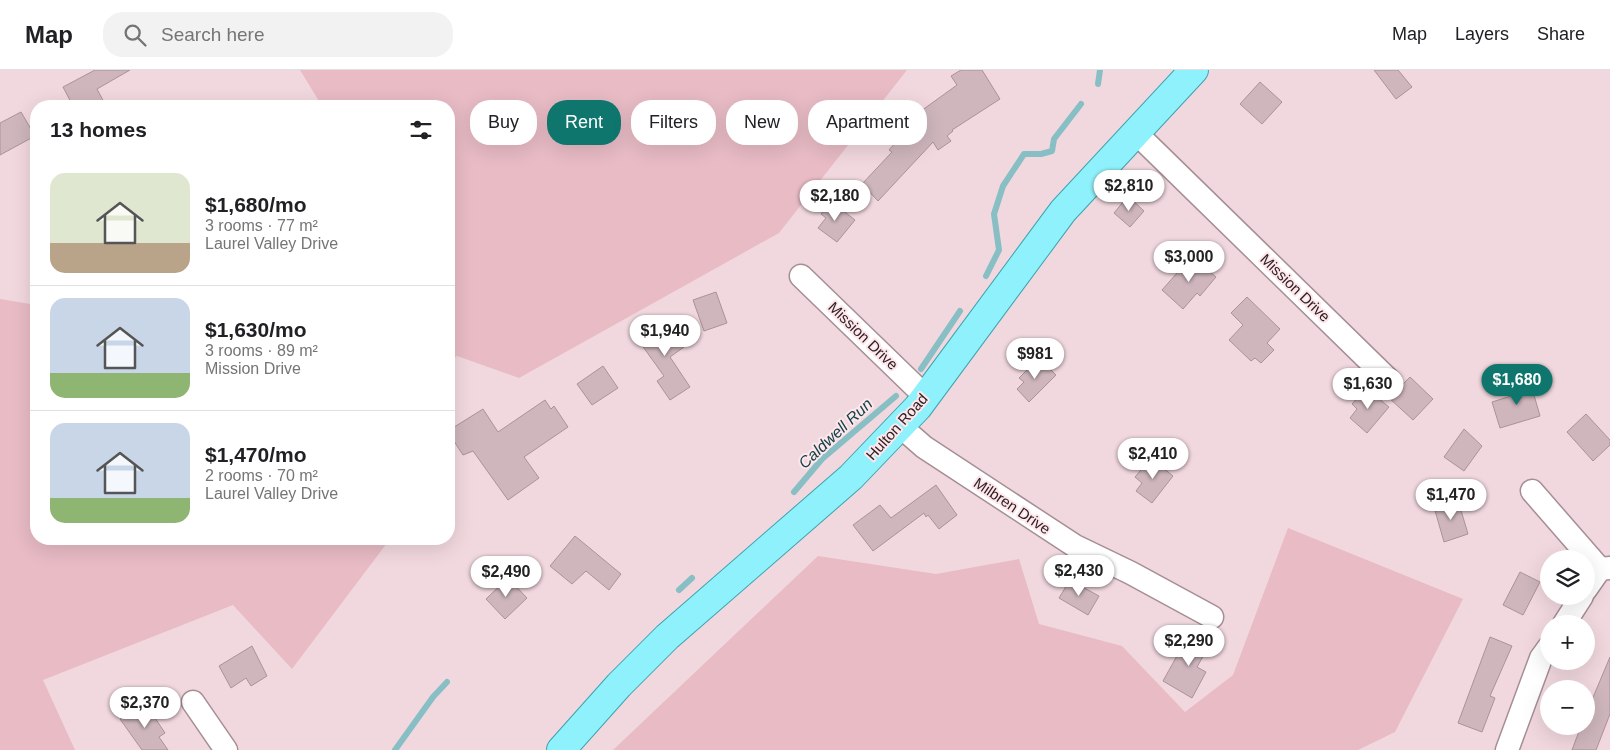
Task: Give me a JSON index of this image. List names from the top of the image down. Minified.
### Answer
{"streets":{"main road":["Hulton Road"],"street":["Mission Drive","Milbren Drive"]},"crossings":[["Mission Drive","Hulton Road"],["Hulton Road","Milbren Drive"]],"water":["Caldwell Run"],"page":{"header":"Map","search":"Search here","nav":["Map","Layers","Share"],"chip":["Buy","Rent","Filters","New","Apartment"],"heading":"13 homes","list":[{"name":"$1,680/mo","note":"3 rooms · 77 m² · Laurel Valley Drive"},{"name":"$1,630/mo","note":"3 rooms · 89 m² · Mission Drive"},{"name":"$1,470/mo","note":"2 rooms · 70 m² · Laurel Valley Drive"}],"price":["$2,810","$2,180","$3,000","$1,940","$981","$1,680","$1,630","$2,410","$1,470","$2,430","$2,490","$2,290","$2,370"],"map_buttons":["+","−"]}}
